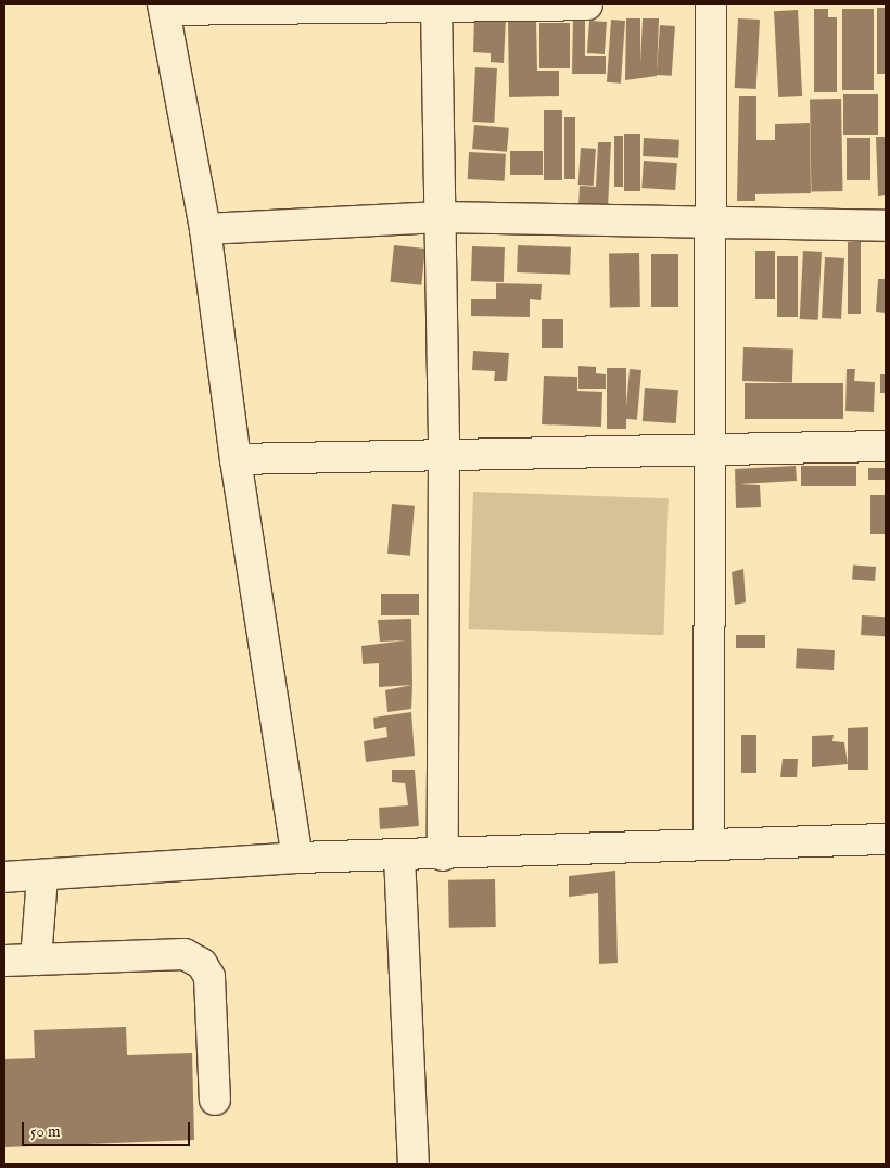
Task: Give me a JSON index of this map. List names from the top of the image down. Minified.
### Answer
{"scale_bar":"50 m"}
